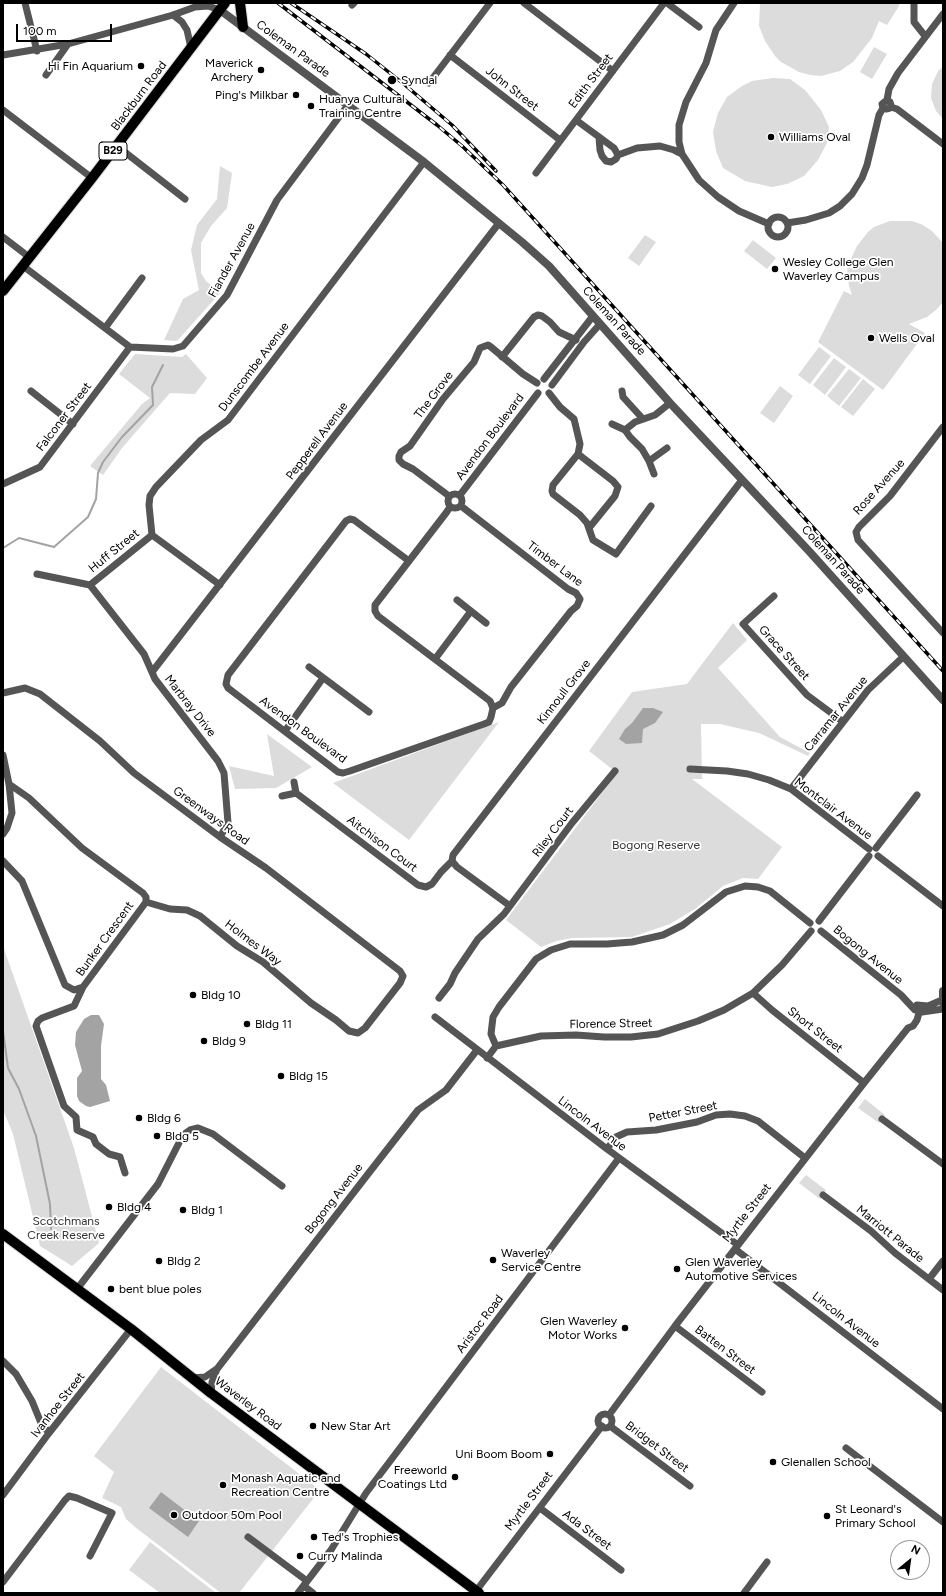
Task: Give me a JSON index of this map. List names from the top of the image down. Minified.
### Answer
{"streets":{"main road":["Blackburn Road","B29","Waverley Road"],"street":["Coleman Parade","Edith Street","John Street","Fiander Avenue","Dunscombe Avenue","The Grove","Falconer Street","Avendon Boulevard","Pepperell Avenue","Rose Avenue","Huff Street","Timber Lane","Grace Street","Kinnoull Grove","Marbray Drive","Carramar Avenue","Montclair Avenue","Greenways Road","Riley Court","Aitchison Court","Bunker Crescent","Holmes Way","Bogong Avenue","Florence Street","Short Street","Petter Street","Lincoln Avenue","Myrtle Street","Marriott Parade","Aristoc Road","Batten Street","Ivanhoe Street","Bridget Street","Ada Street"]},"crossings":[["Coleman Parade","Blackburn Road"],["Coleman Parade","Fiander Avenue"],["Coleman Parade","Dunscombe Avenue"],["Coleman Parade","Pepperell Avenue"],["Coleman Parade","Kinnoull Grove"],["Coleman Parade","Carramar Avenue"],["Edith Street","John Street"],["Fiander Avenue","Falconer Street"],["Dunscombe Avenue","Huff Street"],["The Grove","Avendon Boulevard"],["The Grove","Timber Lane"],["Avendon Boulevard","Timber Lane"],["Pepperell Avenue","Marbray Drive"],["Huff Street","Marbray Drive"],["Grace Street","Carramar Avenue"],["Kinnoull Grove","Aitchison Court"],["Marbray Drive","Greenways Road"],["Carramar Avenue","Montclair Avenue"],["Greenways Road","Holmes Way"],["Bunker Crescent","Holmes Way"],["Bogong Avenue","Florence Street"],["Bogong Avenue","Lincoln Avenue"],["Bogong Avenue","Myrtle Street"],["Bogong Avenue","Waverley Road"],["Florence Street","Short Street"],["Short Street","Myrtle Street"],["Petter Street","Lincoln Avenue"],["Petter Street","Myrtle Street"],["Lincoln Avenue","Myrtle Street"],["Lincoln Avenue","Aristoc Road"],["Myrtle Street","Batten Street"],["Myrtle Street","Waverley Road"],["Myrtle Street","Bridget Street"],["Myrtle Street","Ada Street"],["Aristoc Road","Waverley Road"],["Waverley Road","Ivanhoe Street"]],"parks":["Bogong Reserve","Scotchmans Creek Reserve"],"places":["Hi Fin Aquarium","Maverick Archery","Syndal","Ping's Milkbar","Huanya Cultural Training Centre","Williams Oval","Wesley College Glen Waverley Campus","Wells Oval","Bldg 10","Bldg 11","Bldg 9","Bldg 15","Bldg 6","Bldg 5","Bldg 4","Bldg 1","Waverley Service Centre","Bldg 2","Glen Waverley Automotive Services","bent blue poles","Glen Waverley Motor Works","New Star Art","Uni Boom Boom","Glenallen School","Freeworld Coatings Ltd","Monash Aquatic and Recreation Centre","Outdoor 50m Pool","St Leonard's Primary School","Ted's Trophies","Curry Malinda"],"scale_bar":"100 m","north":"top right"}
